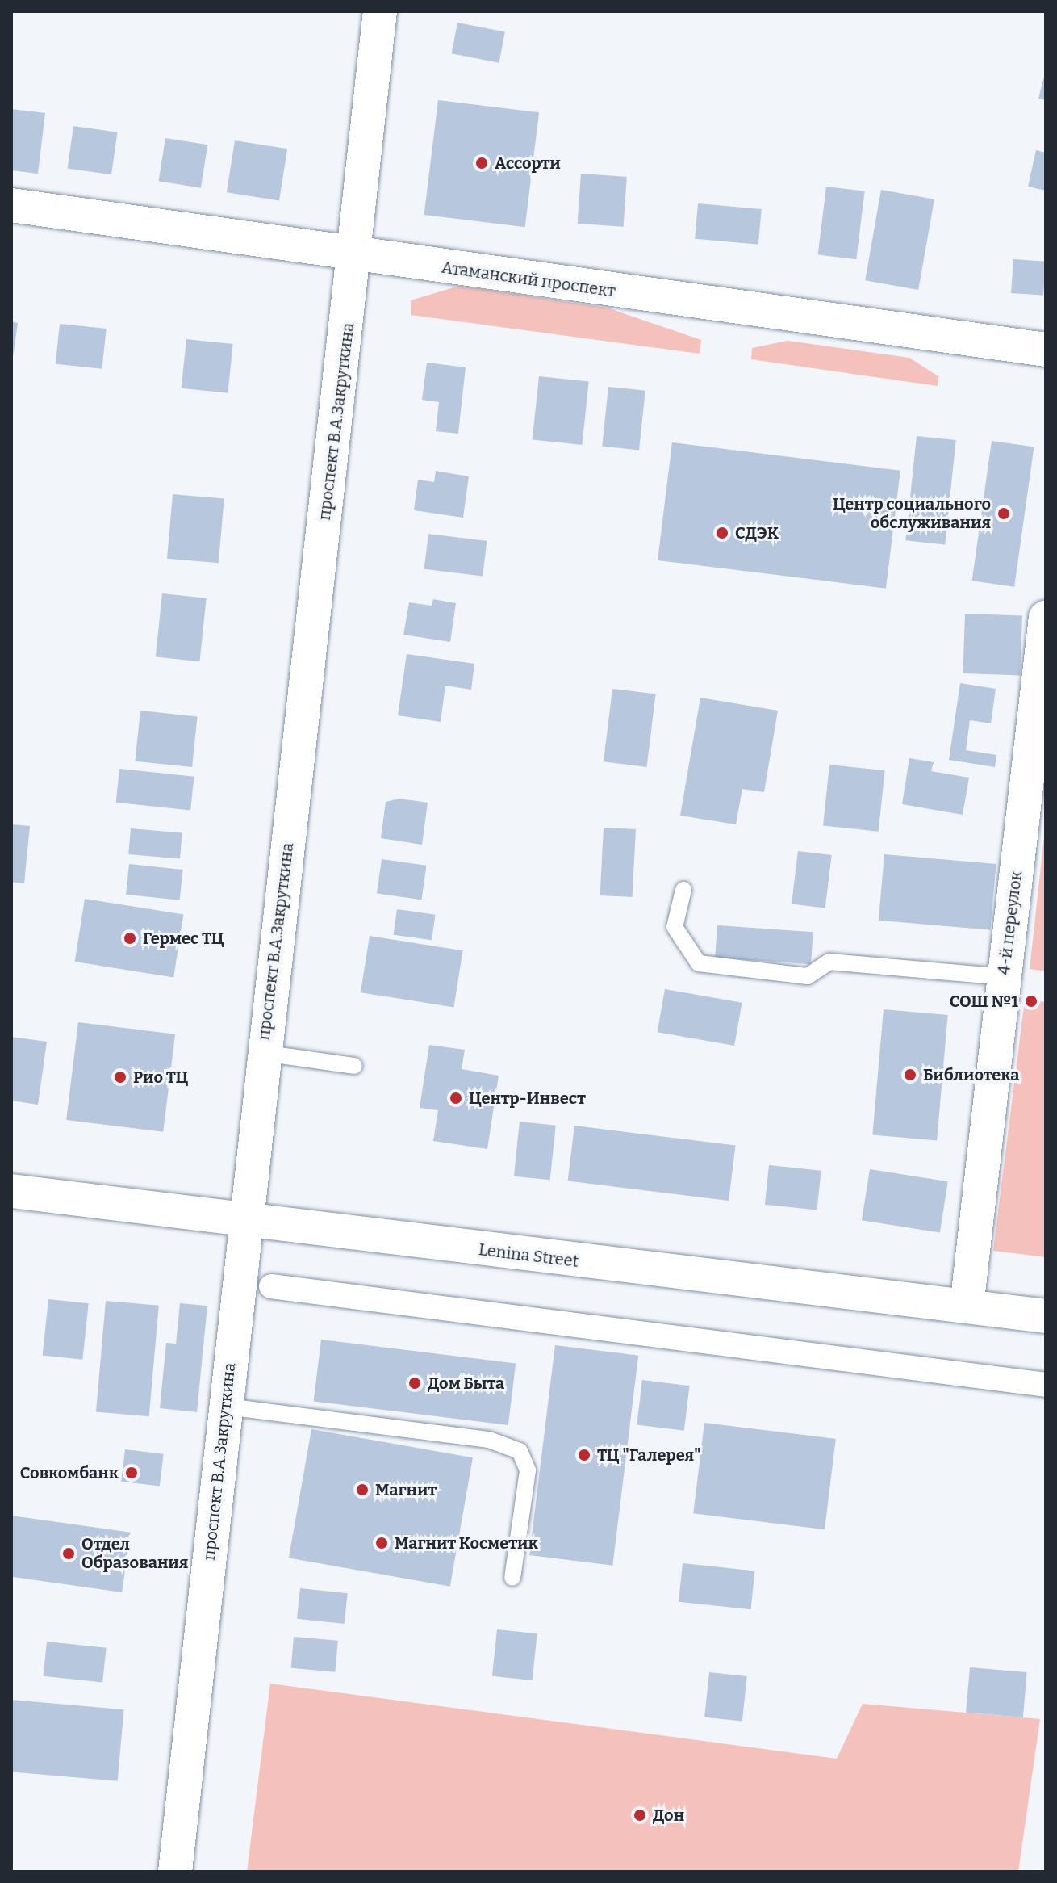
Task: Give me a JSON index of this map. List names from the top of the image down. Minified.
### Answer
{"streets":{"street":["Атаманский проспект","проспект В.А.Закруткина","4-й переулок","Lenina Street"]},"crossings":[["Атаманский проспект","проспект В.А.Закруткина"],["проспект В.А.Закруткина","Lenina Street"],["4-й переулок","Lenina Street"]],"places":["Ассорти","Центр социального обслуживания","СДЭК","Гермес ТЦ","СОШ №1","Библиотека","Рио ТЦ","Центр-Инвест","Дом Быта","ТЦ \"Галерея\"","Совкомбанк","Магнит","Магнит Косметик","Отдел Образования","Дон"]}
